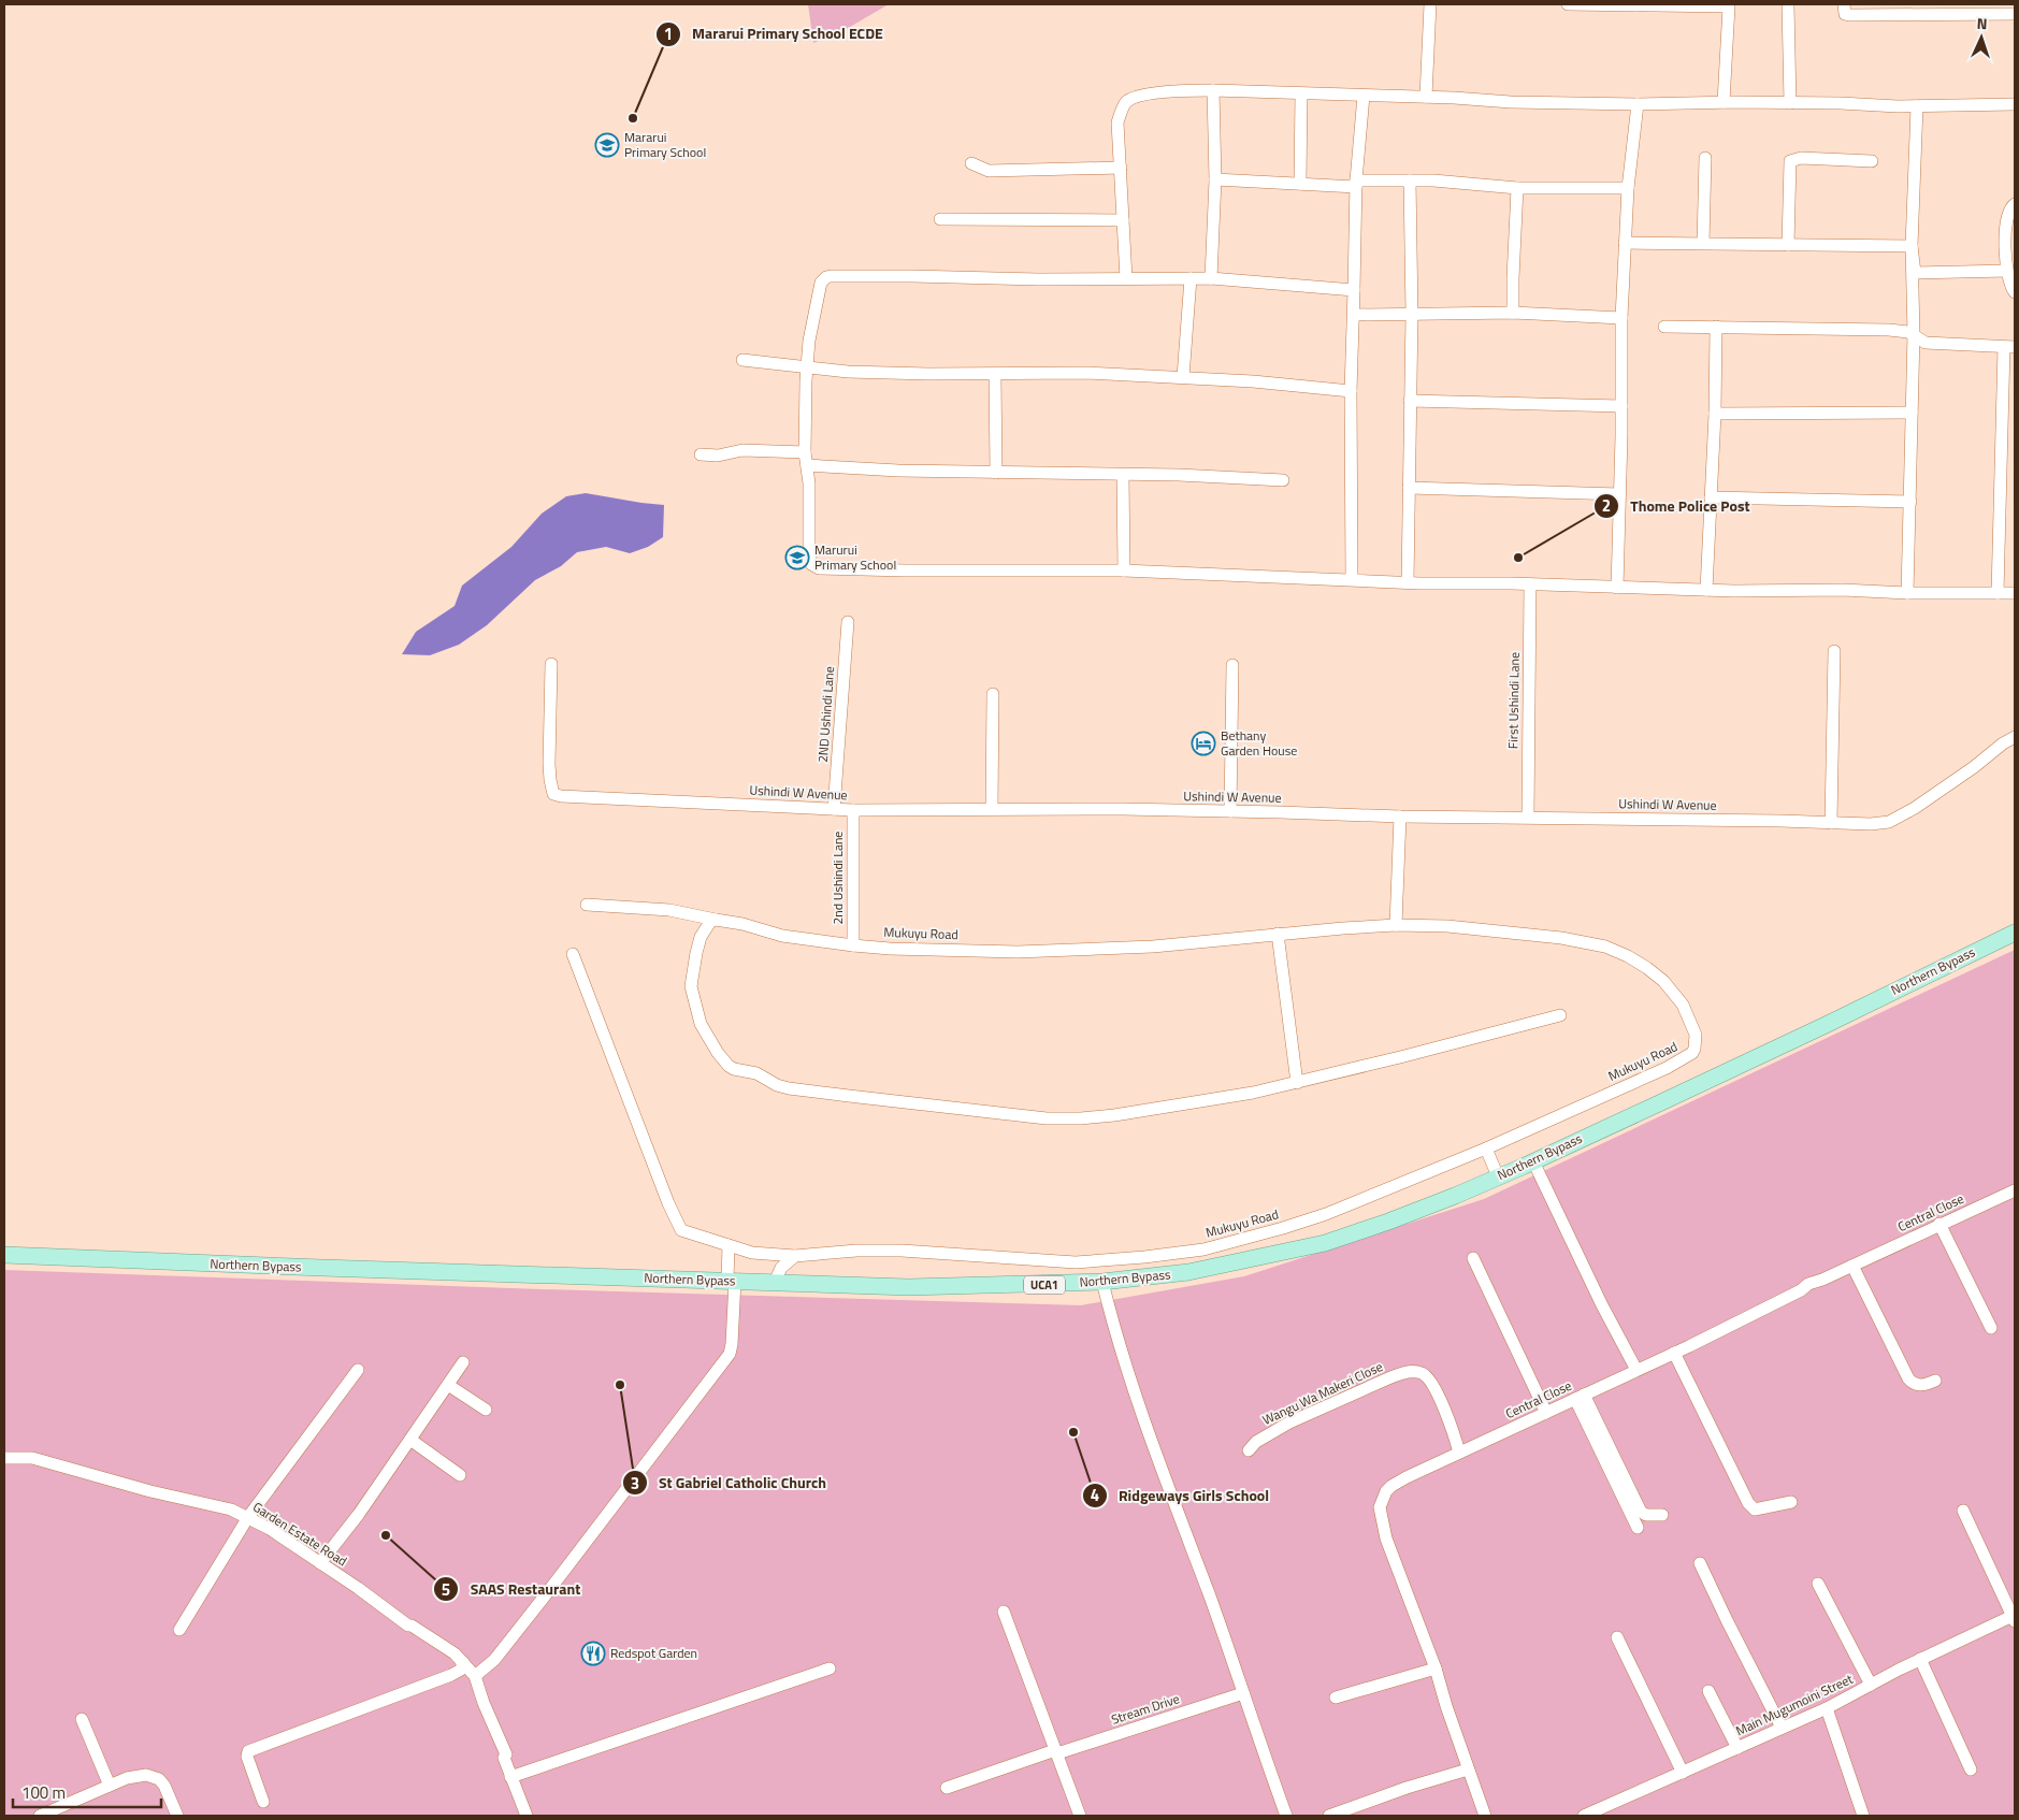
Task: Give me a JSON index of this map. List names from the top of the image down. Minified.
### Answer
{"streets":{"main road":["Northern Bypass","UCA1"],"street":["First Ushindi Lane","2ND Ushindi Lane","Ushindi W Avenue","2nd Ushindi Lane","Mukuyu Road","Central Close","Wangu Wa Makeri Close","Garden Estate Road","Main Mugumoini Street","Stream Drive"]},"crossings":[["First Ushindi Lane","Ushindi W Avenue"],["2ND Ushindi Lane","Ushindi W Avenue"],["Ushindi W Avenue","2nd Ushindi Lane"],["2nd Ushindi Lane","Mukuyu Road"],["Central Close","Wangu Wa Makeri Close"]],"places":{"other":["Mararui Primary School ECDE","Thome Police Post","St Gabriel Catholic Church","Ridgeways Girls School","SAAS Restaurant"],"school or university":["Mararui Primary School","Marurui Primary School"],"hotel":["Bethany Garden House"],"restaurant":["Redspot Garden"]},"scale_bar":"100 m","north":"top"}
